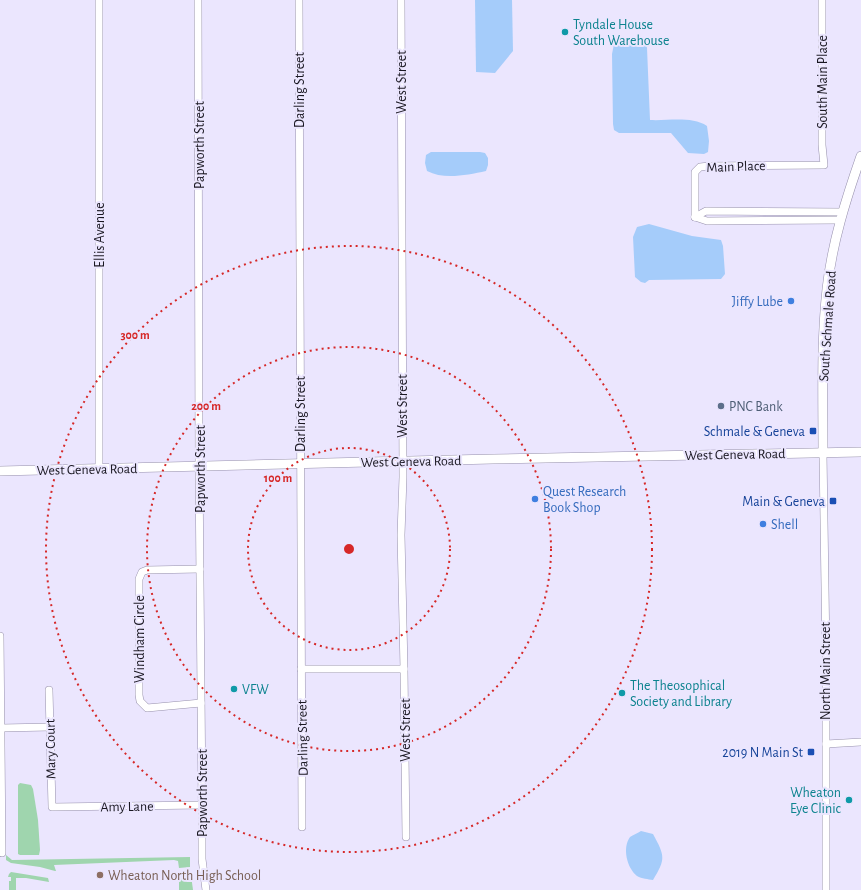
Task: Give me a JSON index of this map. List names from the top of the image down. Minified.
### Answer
{"streets":{"main road":["South Schmale Road","West Geneva Road"],"street":["West Street","South Main Place","Darling Street","Papworth Street","Main Place","Ellis Avenue","Windham Circle","North Main Street","Mary Court","Amy Lane"]},"crossings":[["West Street","West Geneva Road"],["South Main Place","Main Place"],["Darling Street","West Geneva Road"],["Papworth Street","West Geneva Road"],["Papworth Street","Windham Circle"],["Papworth Street","Amy Lane"],["Main Place","South Schmale Road"],["Ellis Avenue","West Geneva Road"],["South Schmale Road","West Geneva Road"],["South Schmale Road","North Main Street"],["West Geneva Road","North Main Street"],["Mary Court","Amy Lane"]],"places":{"other":["Tyndale House South Warehouse","Jiffy Lube","PNC Bank","Quest Research Book Shop","Shell","VFW","The Theosophical Society and Library","Wheaton Eye Clinic","Wheaton North High School"],"transit":["Schmale & Geneva","Main & Geneva","2019 N Main St"]},"rings":["300 m","200 m","100 m"]}
